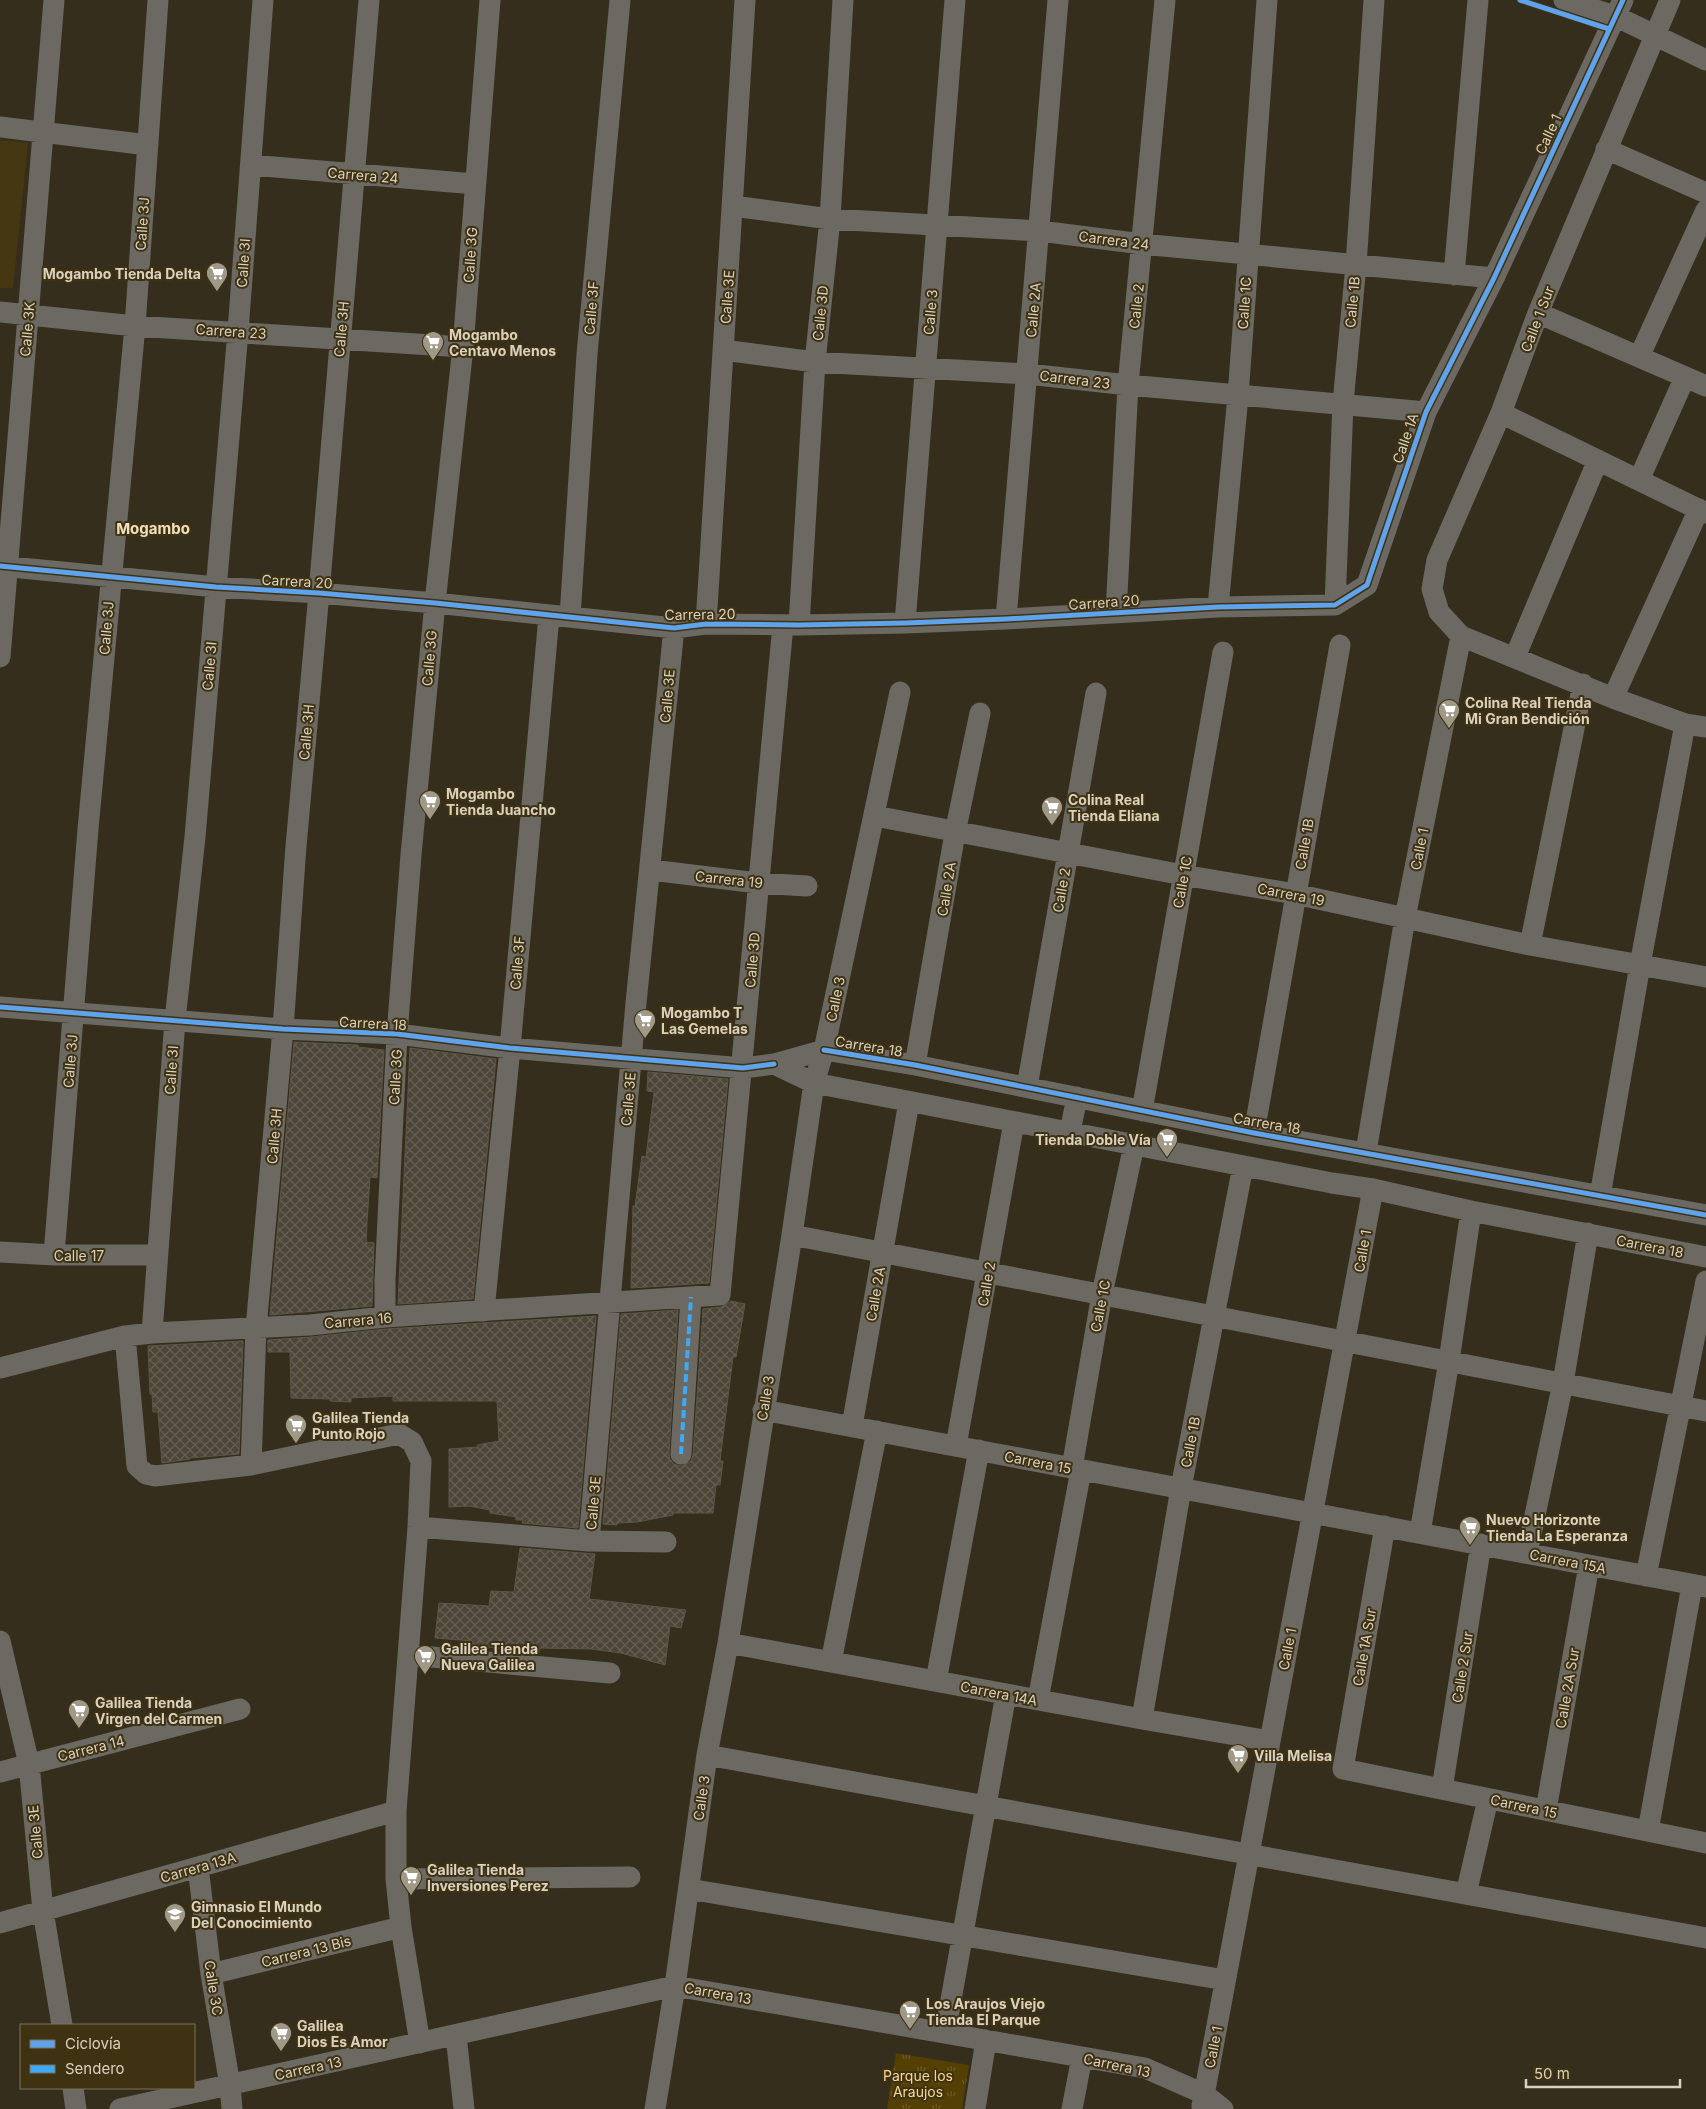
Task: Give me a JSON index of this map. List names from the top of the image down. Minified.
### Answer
{"streets":{"street":["Calle 1","Carrera 24","Calle 3J","Calle 3G","Calle 3I","Calle 3E","Calle 1B","Calle 1C","Calle 2","Calle 3F","Calle 2A","Calle 3","Calle 3D","Calle 1 Sur","Calle 3K","Calle 3H","Carrera 23","Calle 1A","Carrera 20","Carrera 19","Carrera 18","Calle 17","Carrera 16","Carrera 15","Carrera 15A","Calle 1A Sur","Calle 2 Sur","Calle 2A Sur","Carrera 14A","Carrera 14","Carrera 13A","Carrera 13 Bis","Calle 3C","Carrera 13"]},"crossings":[["Calle 1","Carrera 24"],["Calle 1","Calle 1 Sur"],["Calle 1","Calle 1A"],["Calle 1","Carrera 19"],["Calle 1","Carrera 18"],["Calle 1","Carrera 15"],["Calle 1","Carrera 15A"],["Calle 1","Carrera 14A"],["Calle 1","Carrera 13"],["Carrera 24","Calle 3G"],["Carrera 24","Calle 3I"],["Carrera 24","Calle 3E"],["Carrera 24","Calle 1B"],["Carrera 24","Calle 1C"],["Carrera 24","Calle 2"],["Carrera 24","Calle 2A"],["Carrera 24","Calle 3"],["Carrera 24","Calle 3D"],["Carrera 24","Calle 3H"],["Carrera 24","Calle 1A"],["Calle 3J","Carrera 23"],["Calle 3J","Carrera 20"],["Calle 3J","Carrera 18"],["Calle 3J","Calle 17"],["Calle 3G","Carrera 23"],["Calle 3G","Carrera 20"],["Calle 3G","Carrera 18"],["Calle 3G","Carrera 16"],["Calle 3I","Carrera 23"],["Calle 3I","Carrera 20"],["Calle 3I","Carrera 18"],["Calle 3I","Calle 17"],["Calle 3I","Carrera 16"],["Calle 3E","Carrera 23"],["Calle 3E","Carrera 20"],["Calle 3E","Carrera 19"],["Calle 3E","Carrera 18"],["Calle 3E","Carrera 16"],["Calle 3E","Carrera 14"],["Calle 3E","Carrera 13A"],["Calle 1B","Carrera 23"],["Calle 1B","Calle 1A"],["Calle 1B","Carrera 20"],["Calle 1B","Carrera 19"],["Calle 1B","Carrera 18"],["Calle 1B","Carrera 15"],["Calle 1B","Carrera 14A"],["Calle 1C","Carrera 23"],["Calle 1C","Carrera 20"],["Calle 1C","Carrera 19"],["Calle 1C","Carrera 18"],["Calle 1C","Carrera 15"],["Calle 1C","Carrera 14A"],["Calle 2","Carrera 23"],["Calle 2","Carrera 20"],["Calle 2","Carrera 19"],["Calle 2","Carrera 18"],["Calle 2","Carrera 15"],["Calle 3F","Carrera 20"],["Calle 3F","Carrera 18"],["Calle 3F","Carrera 16"],["Calle 2A","Carrera 23"],["Calle 2A","Carrera 20"],["Calle 2A","Carrera 19"],["Calle 2A","Carrera 18"],["Calle 2A","Carrera 15"],["Calle 3","Carrera 23"],["Calle 3","Carrera 20"],["Calle 3","Carrera 19"],["Calle 3","Carrera 18"],["Calle 3","Carrera 15"],["Calle 3","Carrera 14A"],["Calle 3","Carrera 13"],["Calle 3D","Carrera 23"],["Calle 3D","Carrera 20"],["Calle 3D","Carrera 19"],["Calle 3D","Carrera 18"],["Calle 3D","Carrera 16"],["Calle 3K","Carrera 23"],["Calle 3K","Carrera 20"],["Calle 3H","Carrera 23"],["Calle 3H","Carrera 20"],["Calle 3H","Carrera 18"],["Calle 3H","Carrera 16"],["Carrera 23","Calle 1A"],["Calle 1A","Carrera 20"],["Carrera 15","Carrera 15A"],["Carrera 15","Calle 1A Sur"],["Carrera 15","Calle 2 Sur"],["Carrera 15","Calle 2A Sur"],["Carrera 15A","Calle 1A Sur"],["Carrera 15A","Calle 2 Sur"],["Carrera 15A","Calle 2A Sur"],["Carrera 13A","Calle 3C"],["Carrera 13 Bis","Calle 3C"],["Calle 3C","Carrera 13"]],"districts":["Mogambo"],"parks":["Parque los Araujos"],"places":{"supermarket":["Mogambo Tienda Delta","Mogambo Centavo Menos","Colina Real Tienda Mi Gran Bendición","Mogambo Tienda Juancho","Colina Real Tienda Eliana","Mogambo T Las Gemelas","Tienda Doble Vía","Galilea Tienda Punto Rojo","Nuevo Horizonte Tienda La Esperanza","Galilea Tienda Nueva Galilea","Galilea Tienda Virgen del Carmen","Villa Melisa","Galilea Tienda Inversiones Perez","Los Araujos Viejo Tienda El Parque","Galilea Dios Es Amor"],"school or university":["Gimnasio El Mundo Del Conocimiento"]},"legend":["Ciclovía","Sendero"],"scale_bar":"50 m"}
